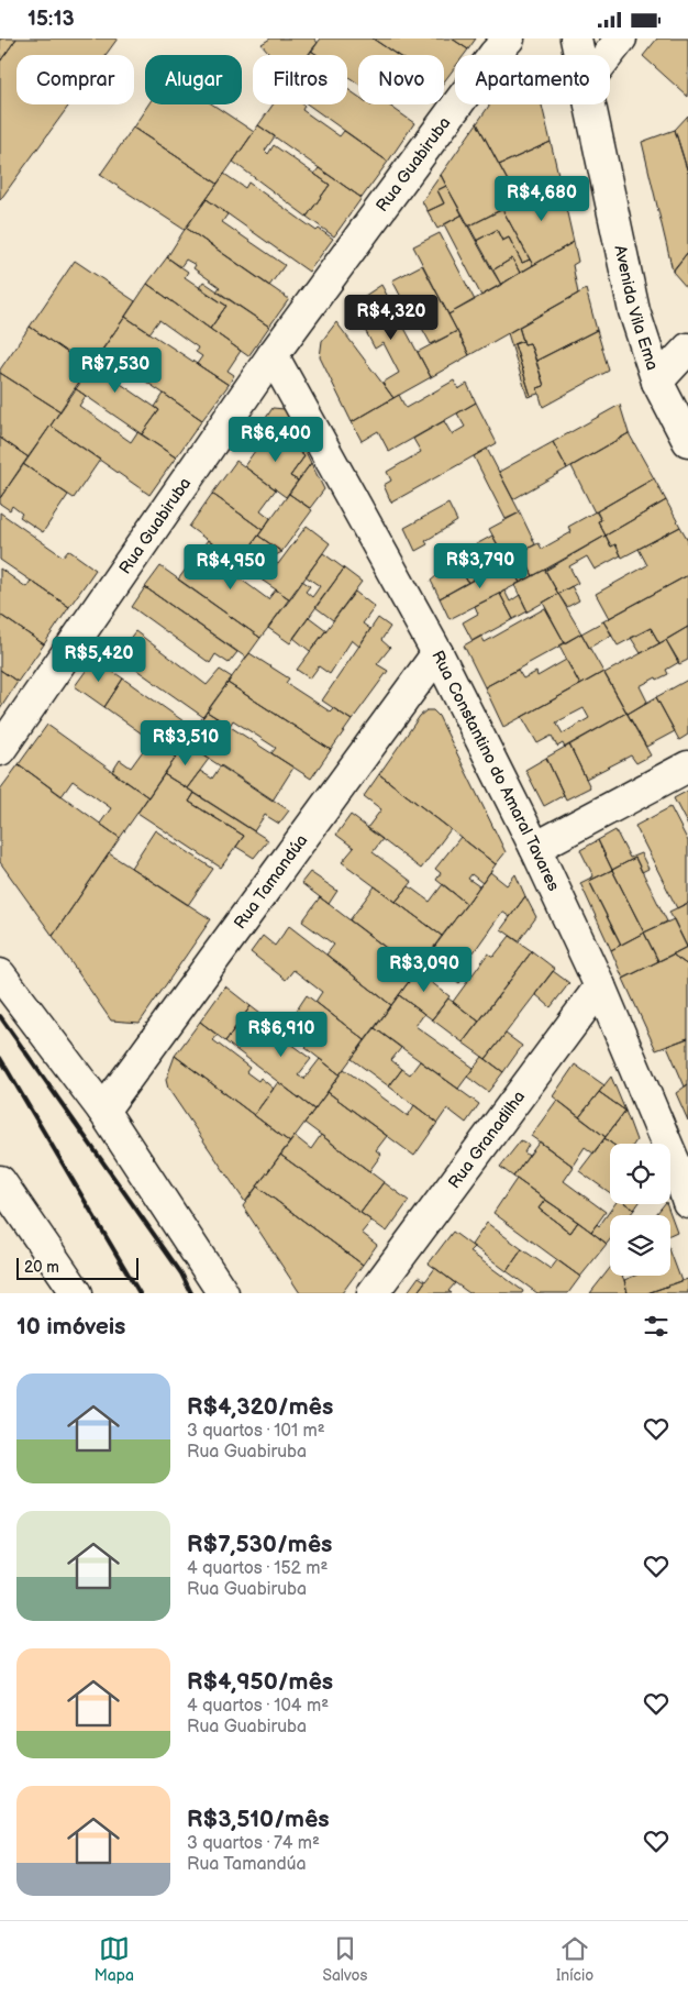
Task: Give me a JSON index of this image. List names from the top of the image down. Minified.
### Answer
{"streets":{"street":["Rua Guabiruba","Avenida Vila Ema","Rua Constantino do Amaral Tavares","Rua Tamandúa","Rua Granadilha"]},"crossings":[["Rua Guabiruba","Rua Constantino do Amaral Tavares"],["Rua Constantino do Amaral Tavares","Rua Tamandúa"],["Rua Constantino do Amaral Tavares","Rua Granadilha"]],"scale_bar":"20 m","page":{"status":"15:13","chip":["Comprar","Alugar","Filtros","Novo","Apartamento"],"price":["R$4,680","R$4,320","R$7,530","R$6,400","R$3,790","R$4,950","R$5,420","R$3,510","R$3,090","R$6,910"],"scale":"20 m","heading":"10 imóveis","list":[{"name":"R$4,320/mês","note":"3 quartos · 101 m² · Rua Guabiruba"},{"name":"R$7,530/mês","note":"4 quartos · 152 m² · Rua Guabiruba"},{"name":"R$4,950/mês","note":"4 quartos · 104 m² · Rua Guabiruba"},{"name":"R$3,510/mês","note":"3 quartos · 74 m² · Rua Tamandúa"}],"tabs":["Mapa","Salvos","Início"]}}
